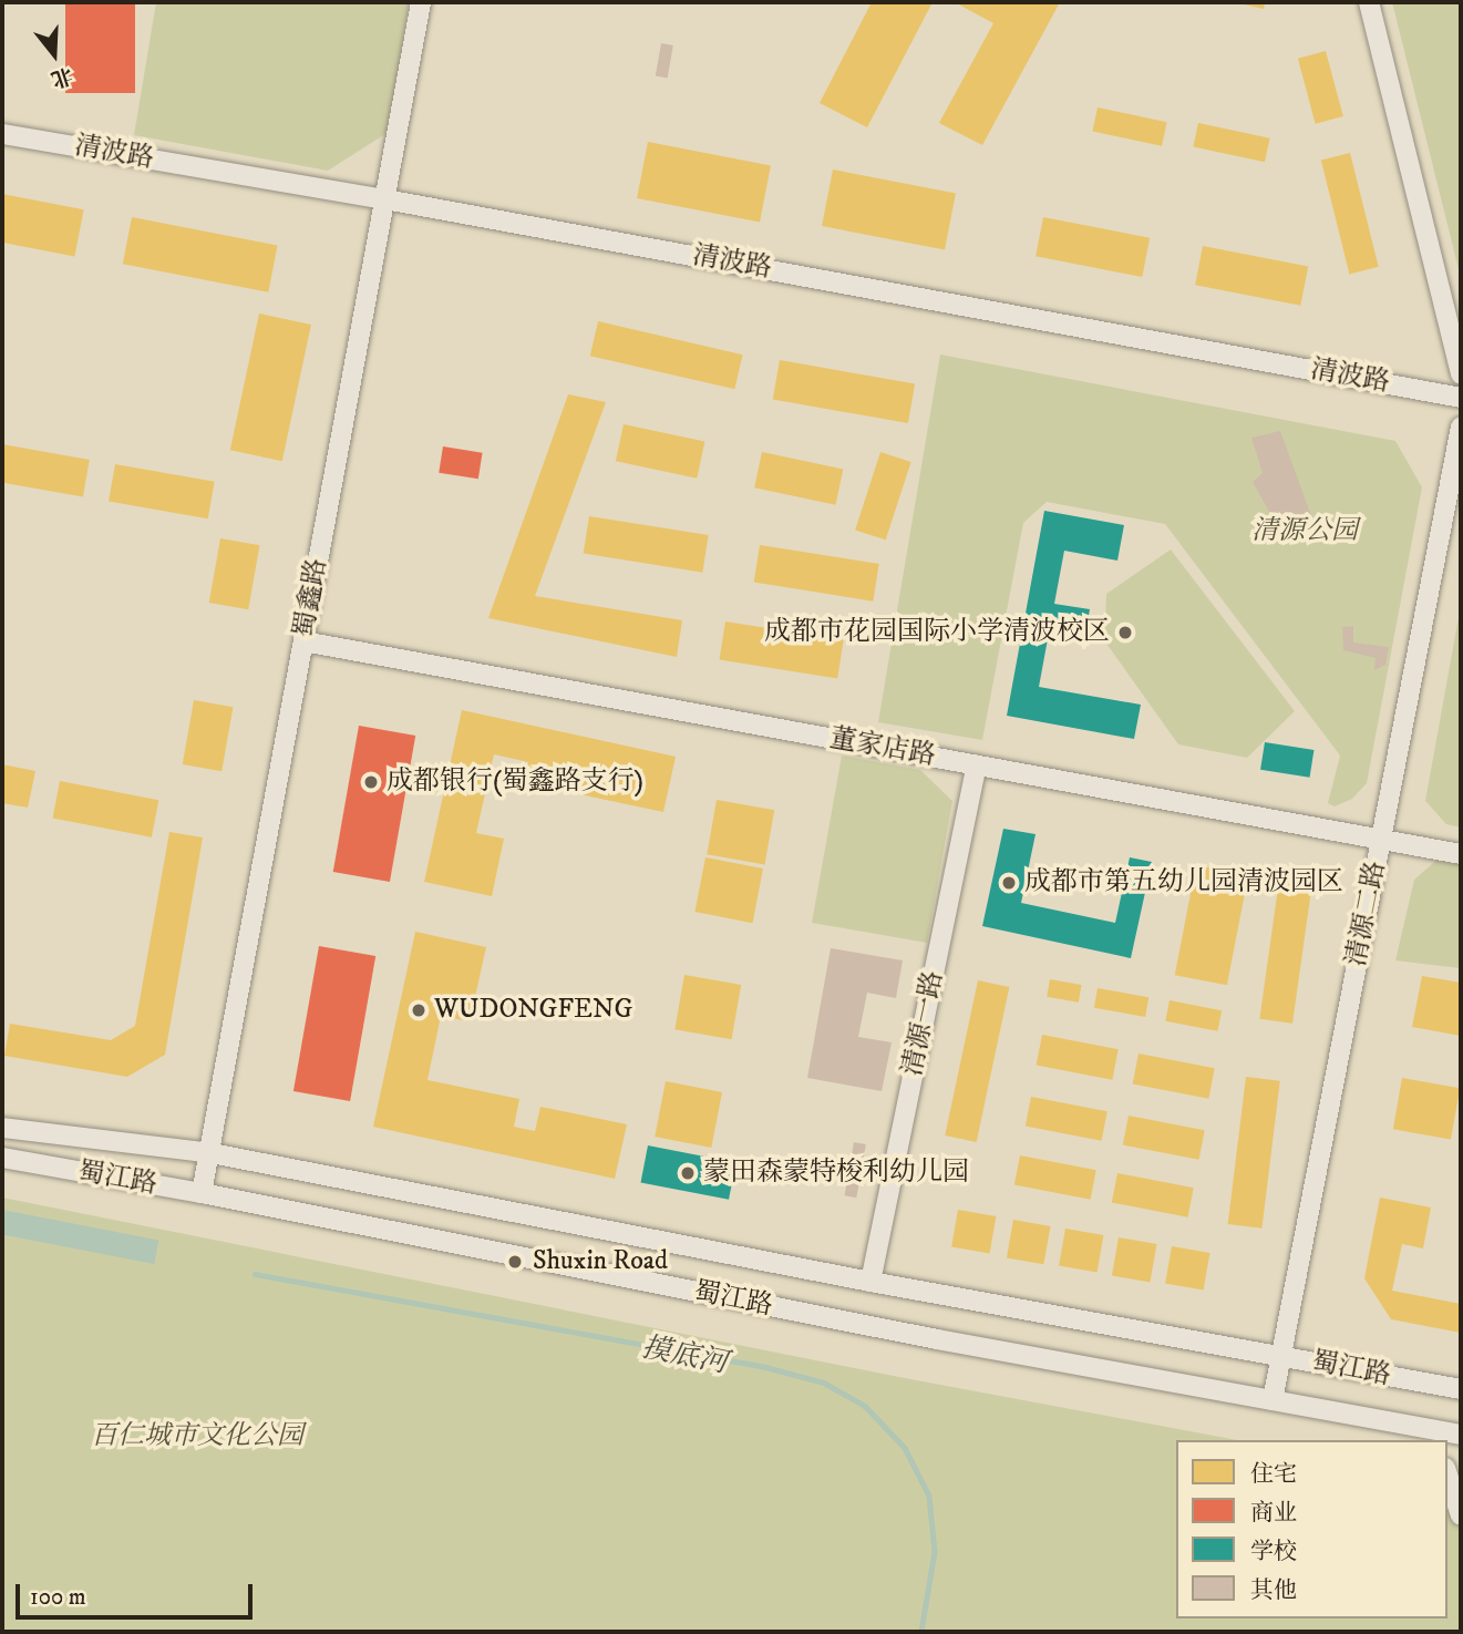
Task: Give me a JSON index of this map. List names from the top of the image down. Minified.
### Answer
{"streets":{"street":["清波路","蜀鑫路","董家店路","清源二路","清源一路","蜀江路"]},"crossings":[["清波路","蜀鑫路"],["蜀鑫路","董家店路"],["蜀鑫路","蜀江路"],["董家店路","清源二路"],["董家店路","清源一路"],["清源二路","蜀江路"],["清源一路","蜀江路"]],"water":["摸底河"],"parks":["清源公园","百仁城市文化公园"],"places":["成都市花园国际小学清波校区","成都银行(蜀鑫路支行)","成都市第五幼儿园清波园区","WUDONGFENG","蒙田森蒙特梭利幼儿园","Shuxin Road"],"legend":["住宅","商业","学校","其他"],"scale_bar":"100 m","north":"bottom"}
